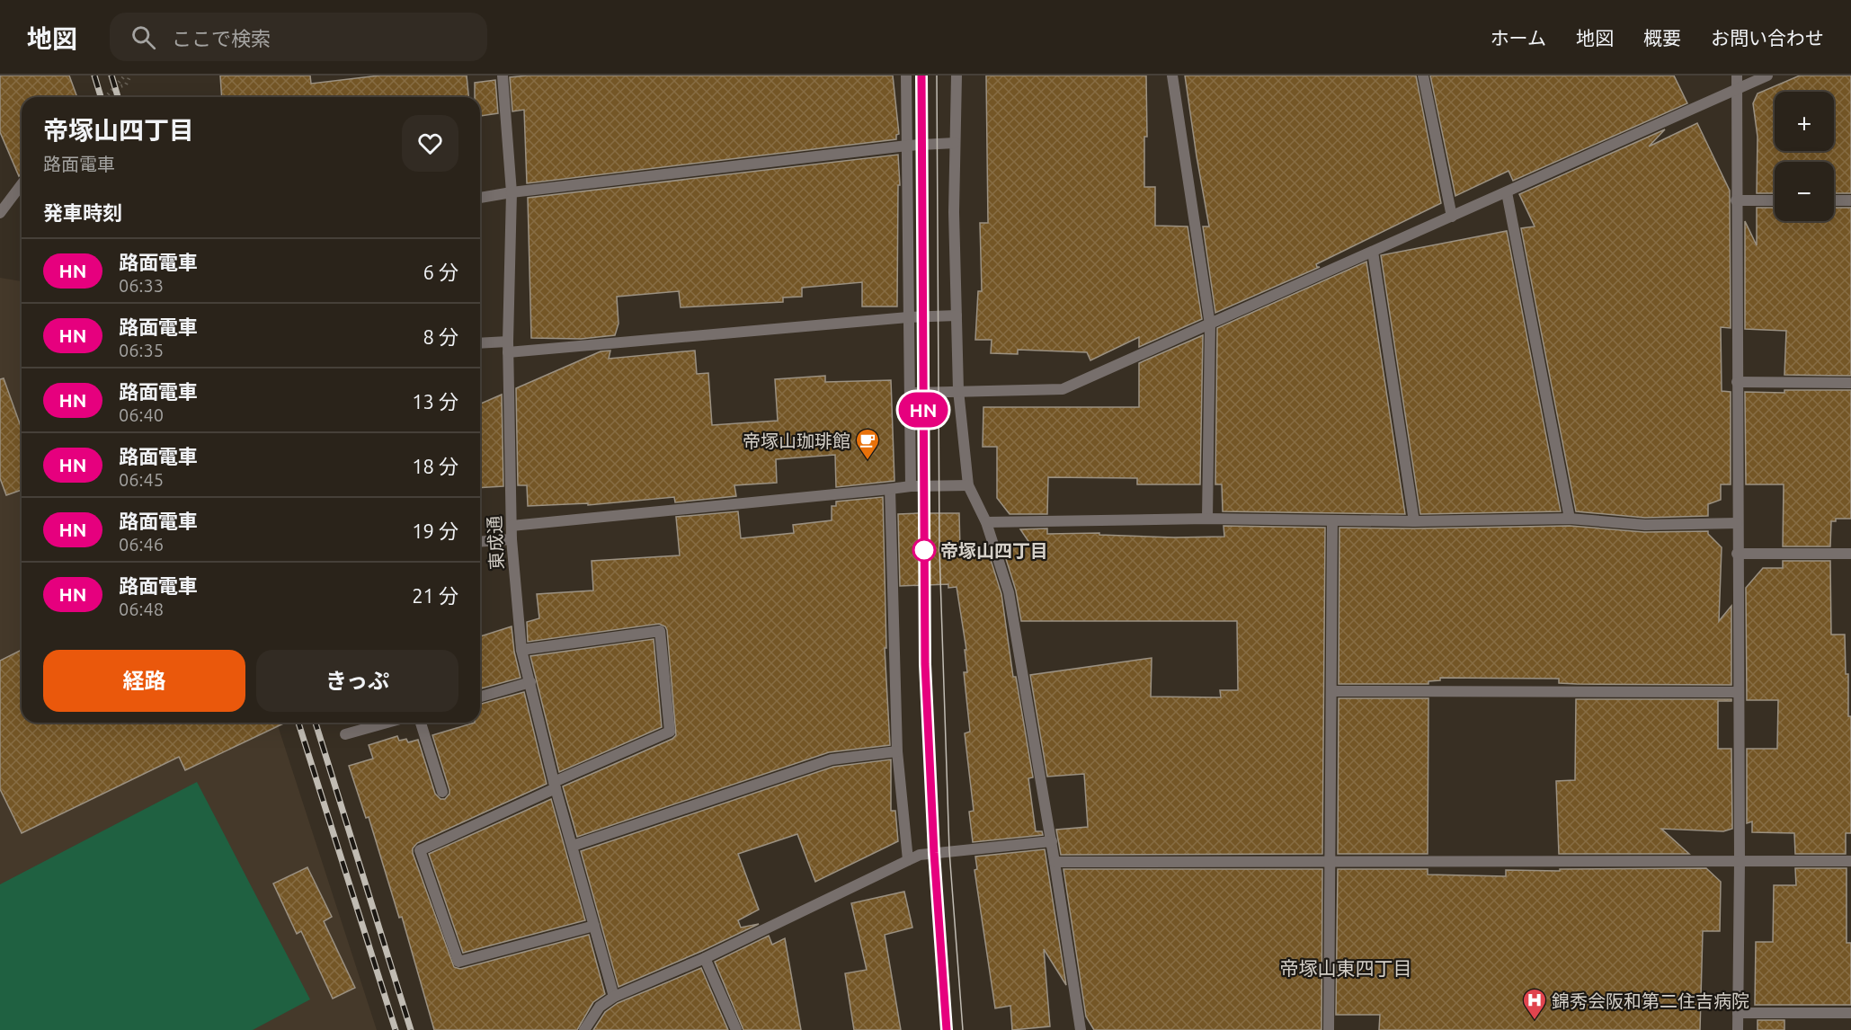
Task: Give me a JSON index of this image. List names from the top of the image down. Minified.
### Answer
{"streets":{"street":["東成通"]},"districts":["帝塚山東四丁目"],"places":{"cafe":["帝塚山珈琲館"],"other":["帝塚山四丁目"],"hospital":["錦秀会阪和第二住吉病院"]},"lines":["tram line HN"],"page":{"header":"地図","search":"ここで検索","nav":["ホーム","地図","概要","お問い合わせ"],"on_map":"HN","map_buttons":["+","−"],"heading":[["帝塚山四丁目","路面電車"],"発車時刻"],"list":[{"mark":"HN","name":"路面電車","note":"06:33","value":"6 分"},{"mark":"HN","name":"路面電車","note":"06:35","value":"8 分"},{"mark":"HN","name":"路面電車","note":"06:40","value":"13 分"},{"mark":"HN","name":"路面電車","note":"06:45","value":"18 分"},{"mark":"HN","name":"路面電車","note":"06:46","value":"19 分"},{"mark":"HN","name":"路面電車","note":"06:48","value":"21 分"}],"buttons":["経路","きっぷ"]}}
